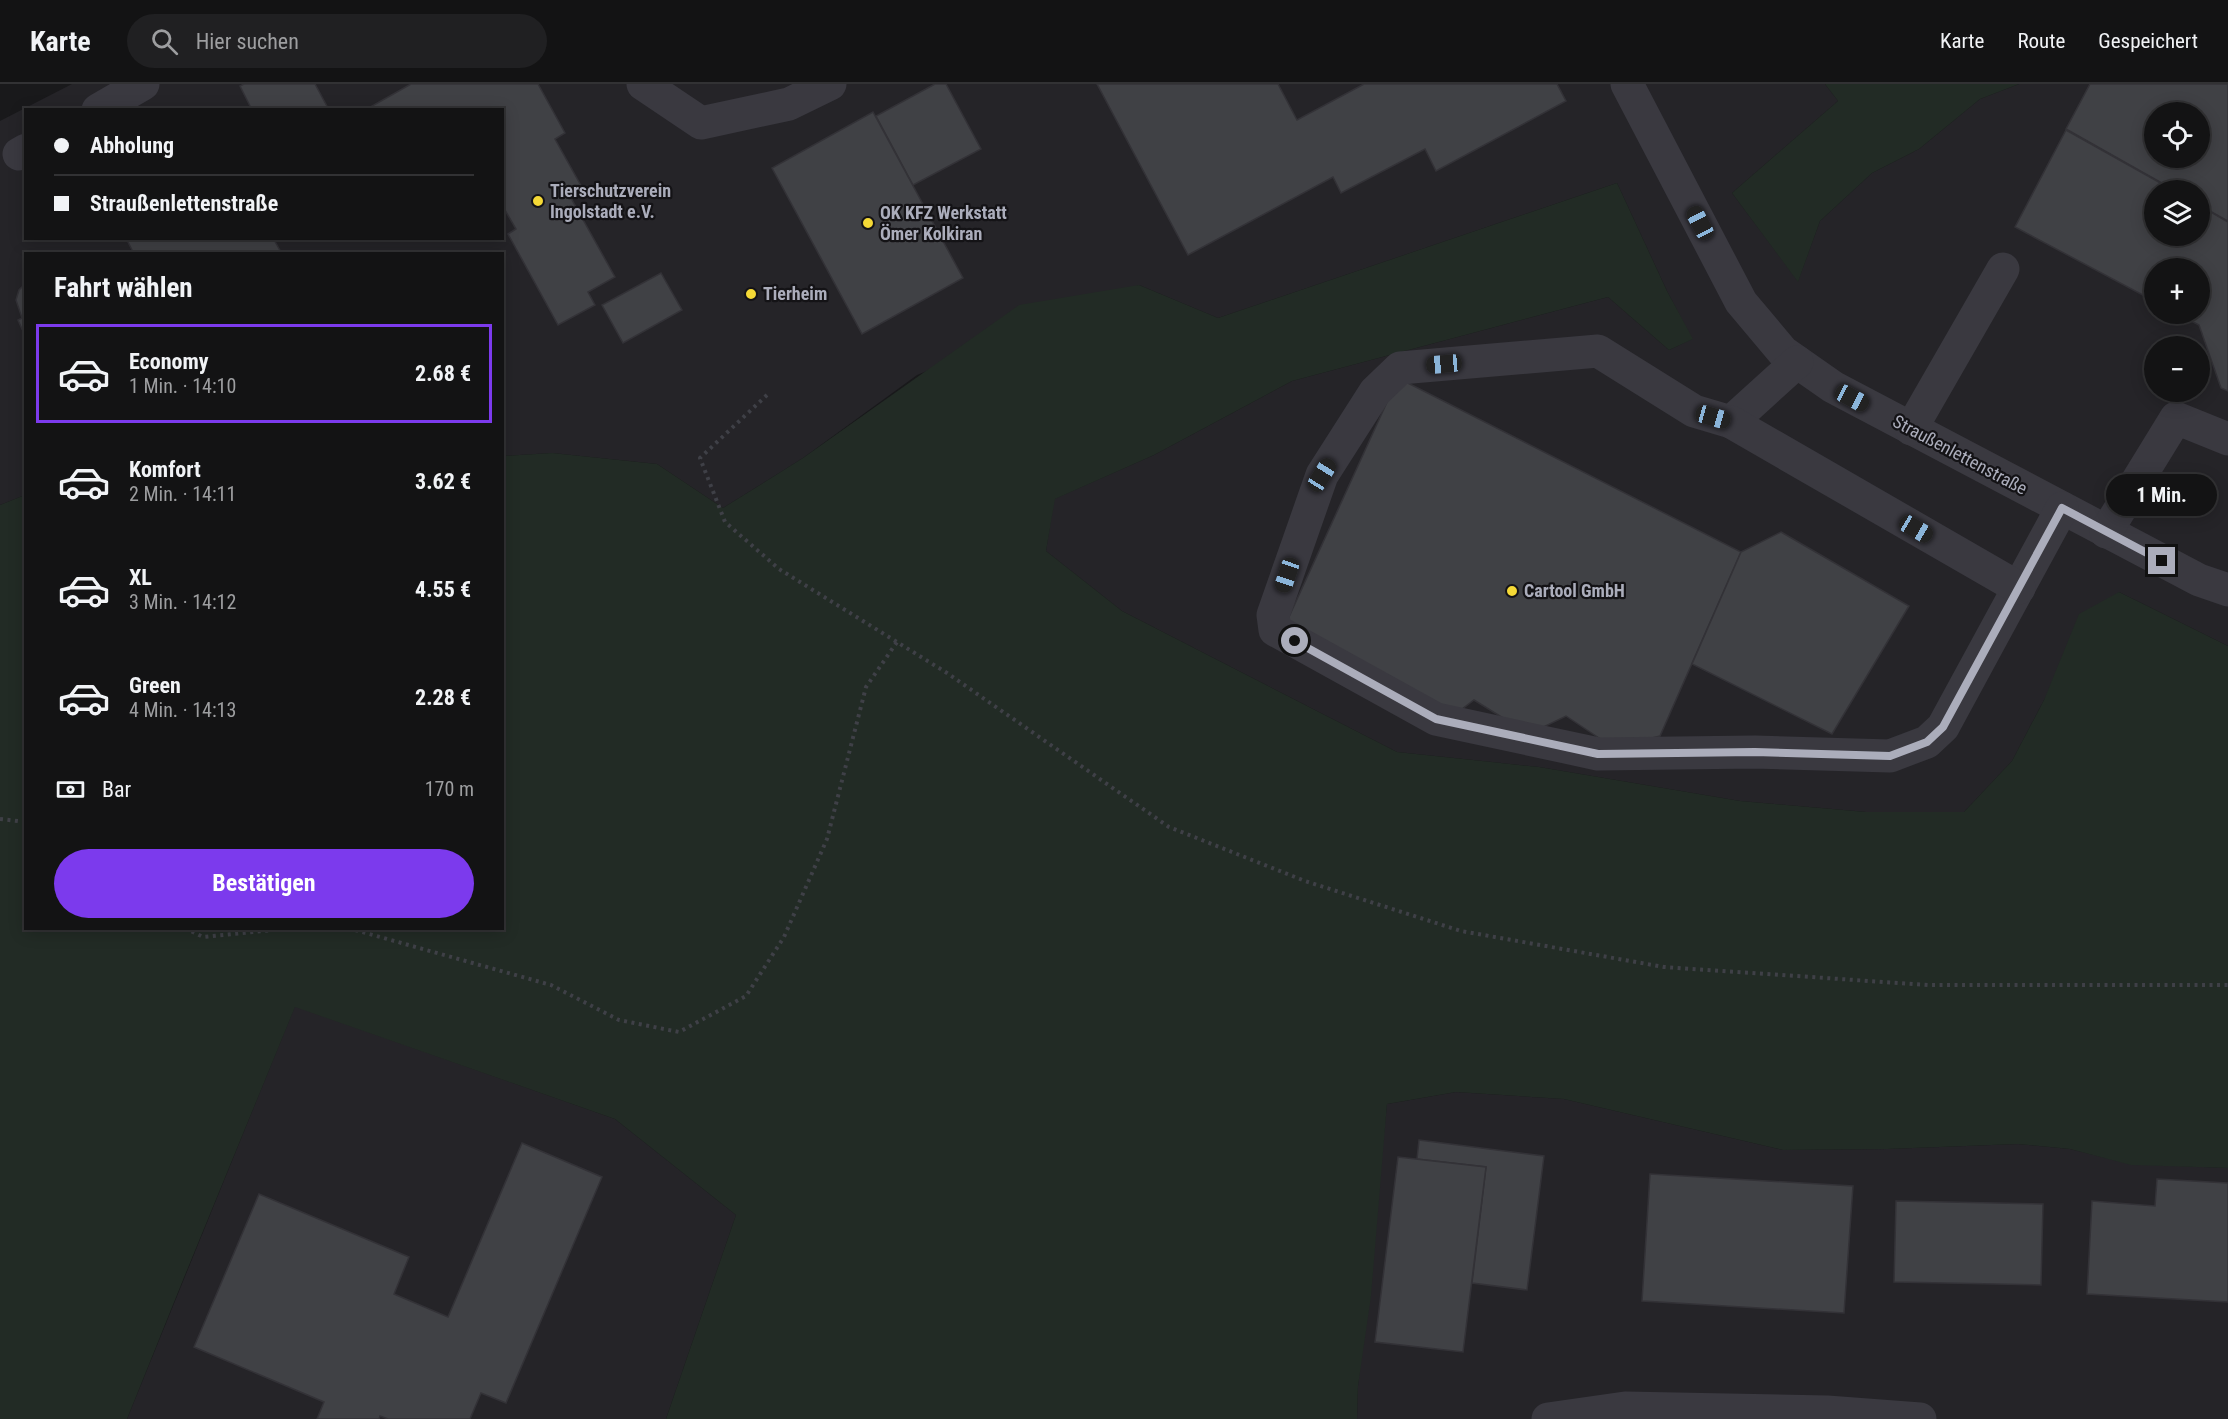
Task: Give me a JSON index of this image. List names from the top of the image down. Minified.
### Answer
{"streets":{"street":["Straußenlettenstraße"]},"places":["Tierschutzverein Ingolstadt e.V.","OK KFZ Werkstatt Ömer Kolkiran","Tierheim","Cartool GmbH"],"page":{"header":"Karte","search":"Hier suchen","nav":["Karte","Route","Gespeichert"],"map_buttons":["+","−"],"banner":["Abholung","Straußenlettenstraße"],"heading":"Fahrt wählen","list":[{"name":"Economy","note":"1 Min. · 14:10","value":"2.68 €"},{"name":"Komfort","note":"2 Min. · 14:11","value":"3.62 €"},{"name":"XL","note":"3 Min. · 14:12","value":"4.55 €"},{"name":"Green","note":"4 Min. · 14:13","value":"2.28 €"}],"bubble":"1 Min.","pay":["Bar","170 m"],"buttons":"Bestätigen"}}
